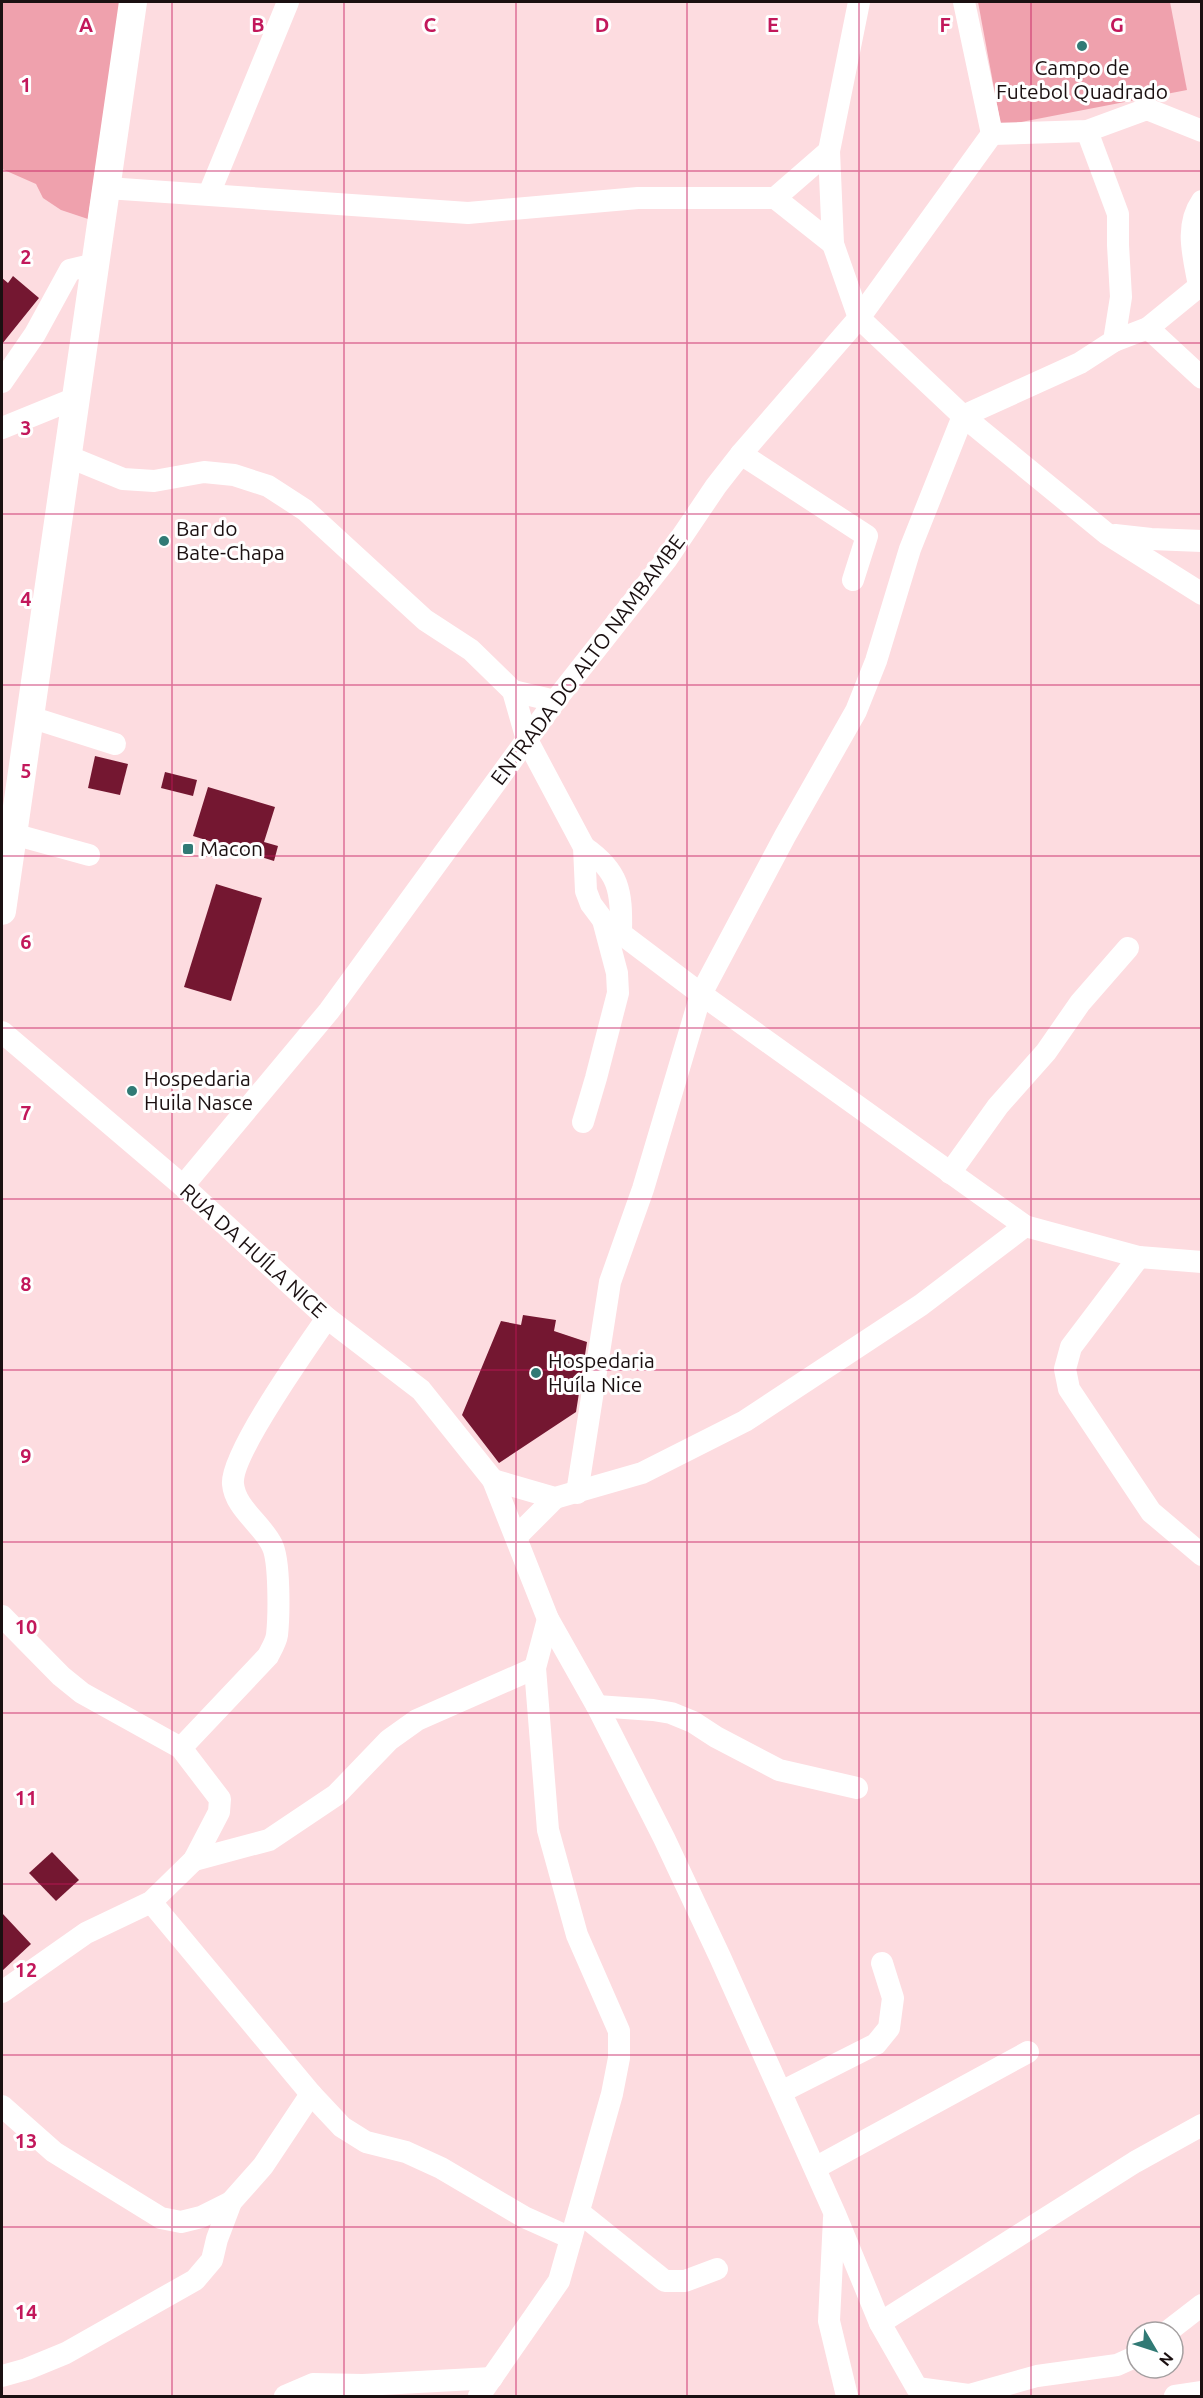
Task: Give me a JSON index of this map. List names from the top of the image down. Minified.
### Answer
{"streets":{"street":["ENTRADA DO ALTO NAMBAMBE","RUA DA HUÍLA NICE"]},"crossings":[["ENTRADA DO ALTO NAMBAMBE","RUA DA HUÍLA NICE"]],"places":{"other":["Campo de Futebol Quadrado","Bar do Bate-Chapa","Hospedaria Huila Nasce","Hospedaria Huíla Nice"],"transit":["Macon"]},"north":"bottom right","grid":{"columns":["A","B","C","D","E","F","G"],"rows":["1","2","3","4","5","6","7","8","9","10","11","12","13","14"]}}
